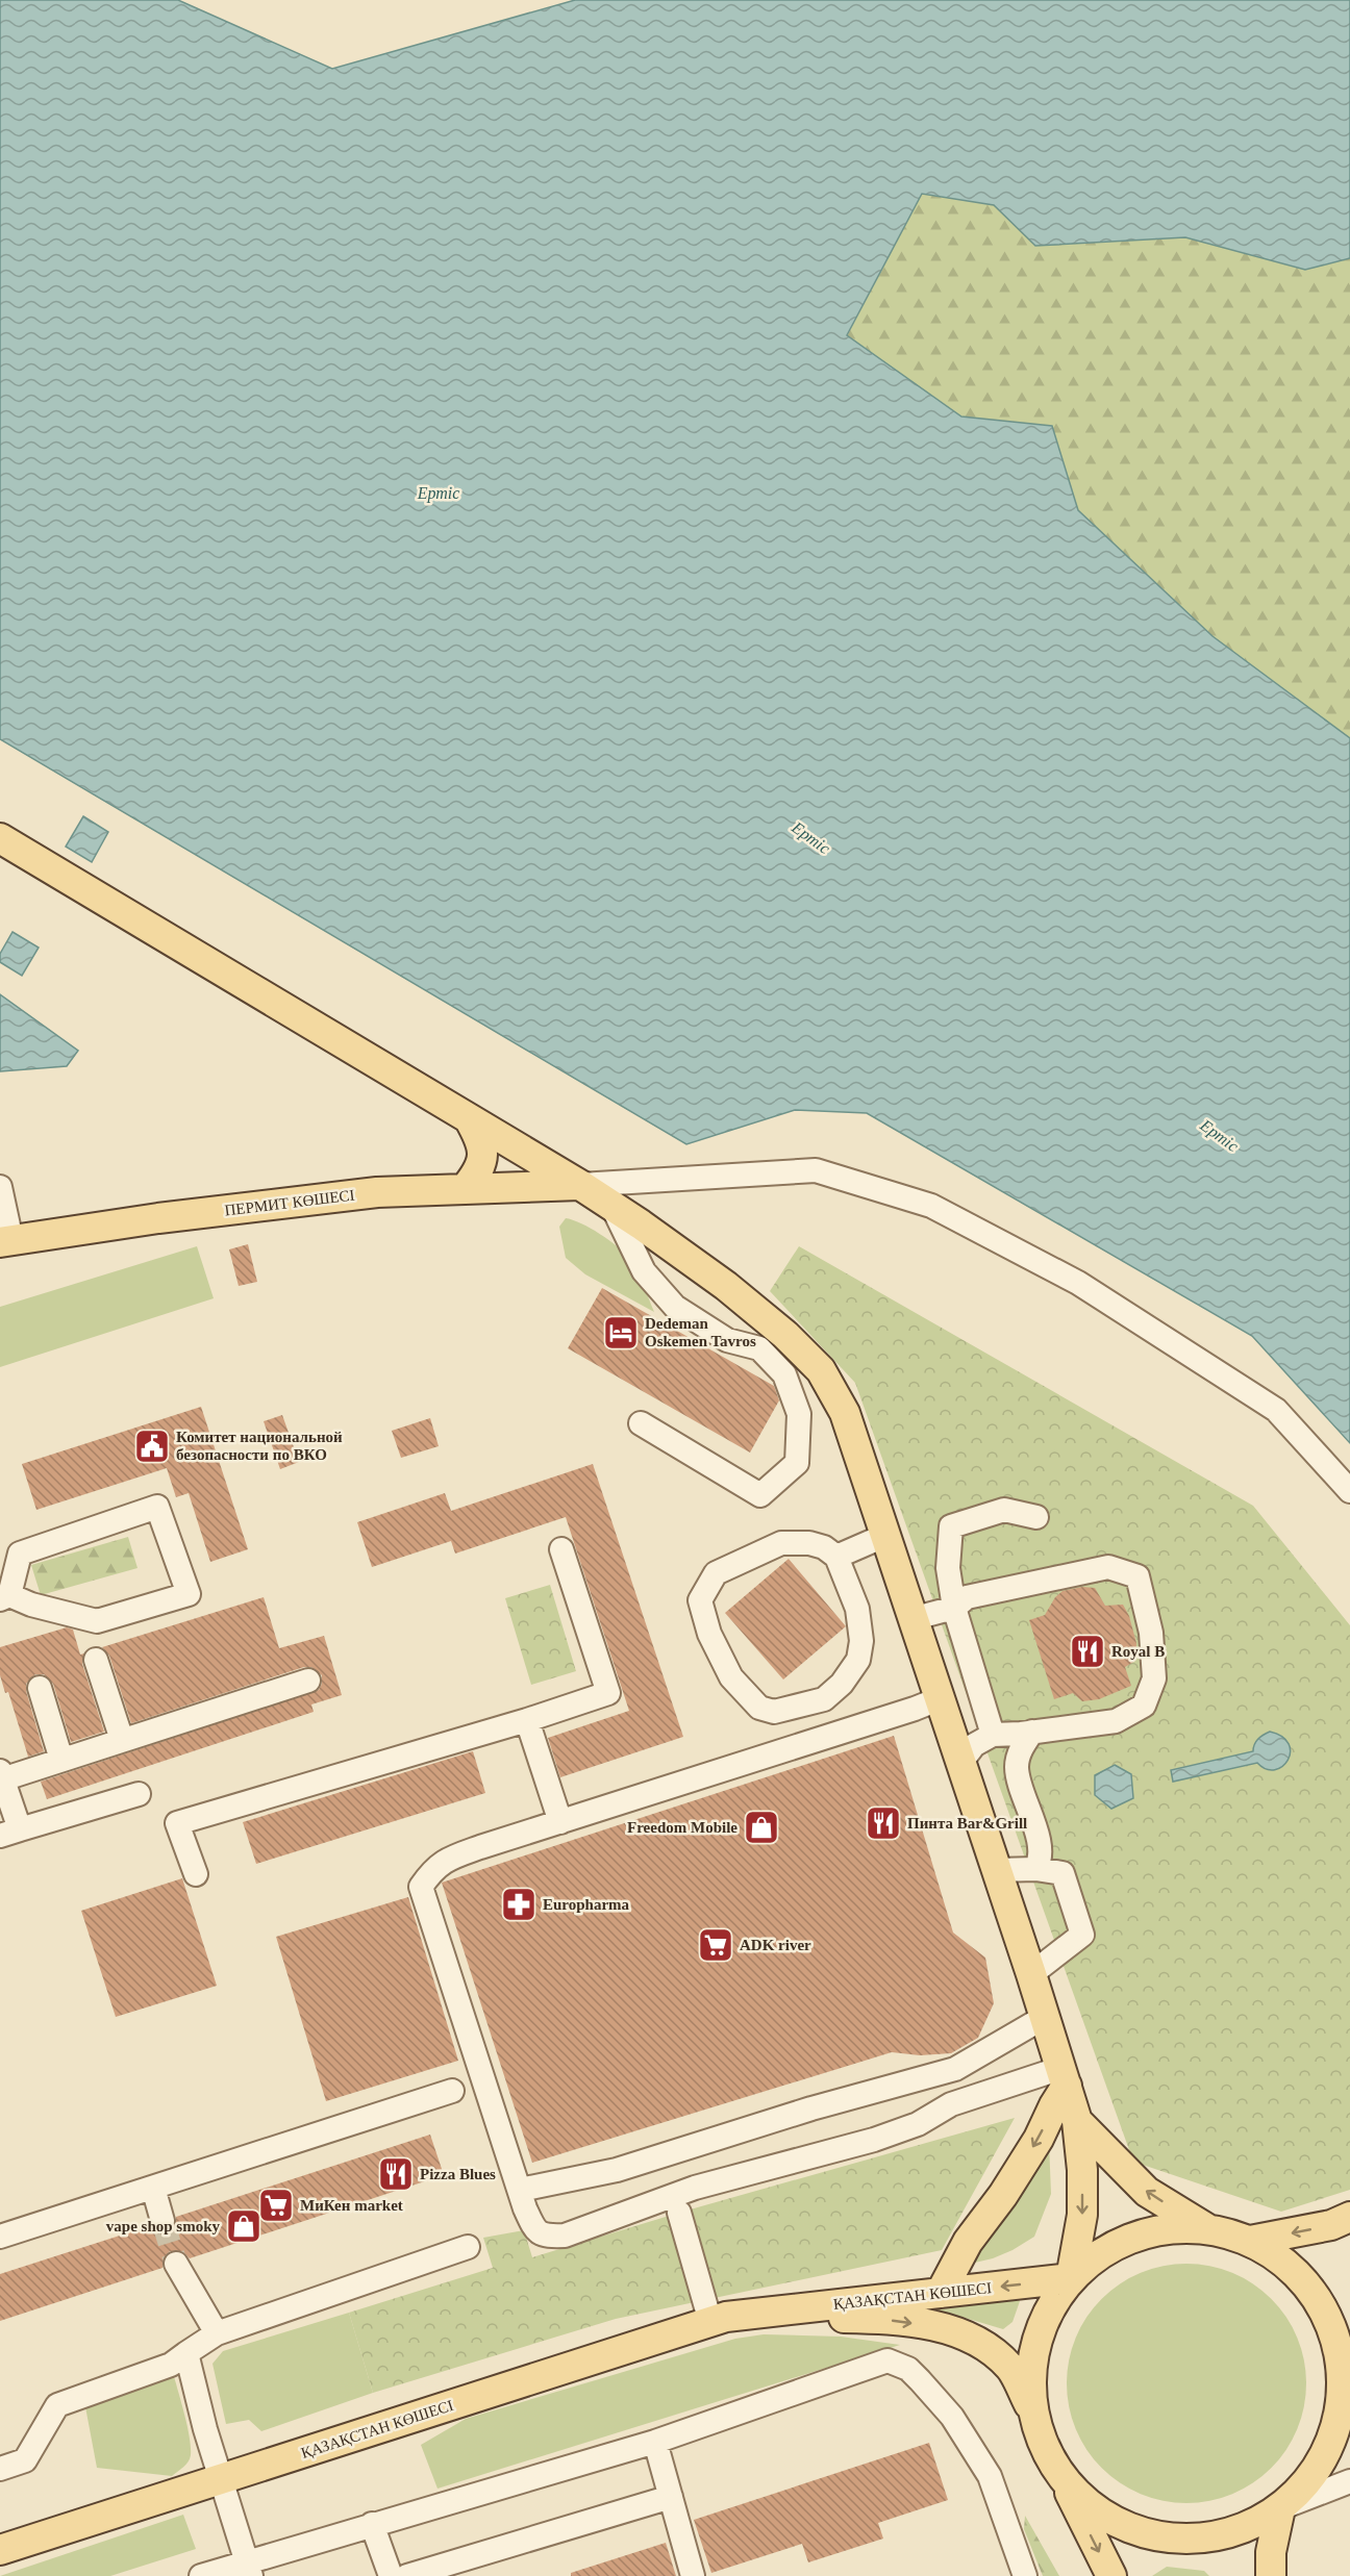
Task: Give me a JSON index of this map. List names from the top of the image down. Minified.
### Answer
{"streets":{"main road":["ПЕРМИТ КӨШЕСІ","ҚАЗАҚСТАН КӨШЕСІ"]},"water":["Ертіс"],"places":{"hotel":["Dedeman Oskemen Tavros"],"public building":["Комитет национальной безопасности по ВКО"],"restaurant":["Royal B","Пинта Bar&Grill","Pizza Blues"],"shop":["Freedom Mobile","vape shop smoky"],"pharmacy":["Europharma"],"supermarket":["ADK river","МиКен market"]}}
